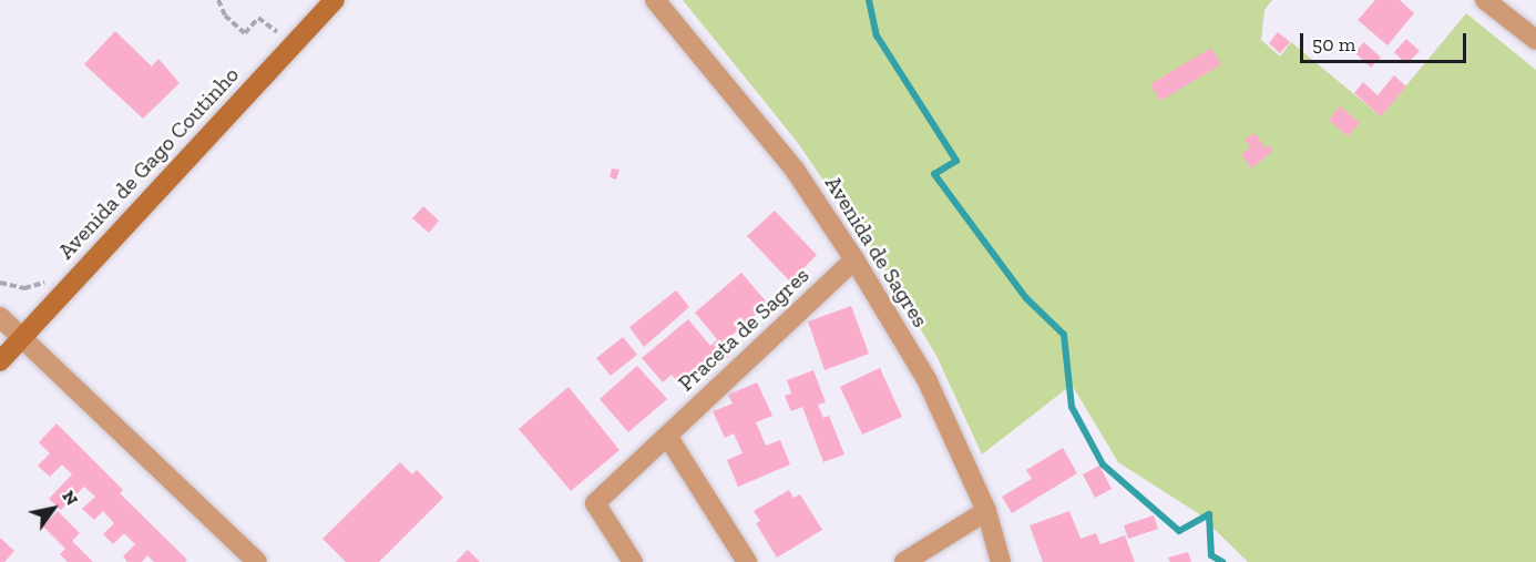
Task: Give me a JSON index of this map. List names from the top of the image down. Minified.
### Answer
{"streets":{"main road":["Avenida de Gago Coutinho"],"street":["Avenida de Sagres","Praceta de Sagres"]},"crossings":[["Avenida de Sagres","Praceta de Sagres"]],"scale_bar":"50 m","north":"top right"}
